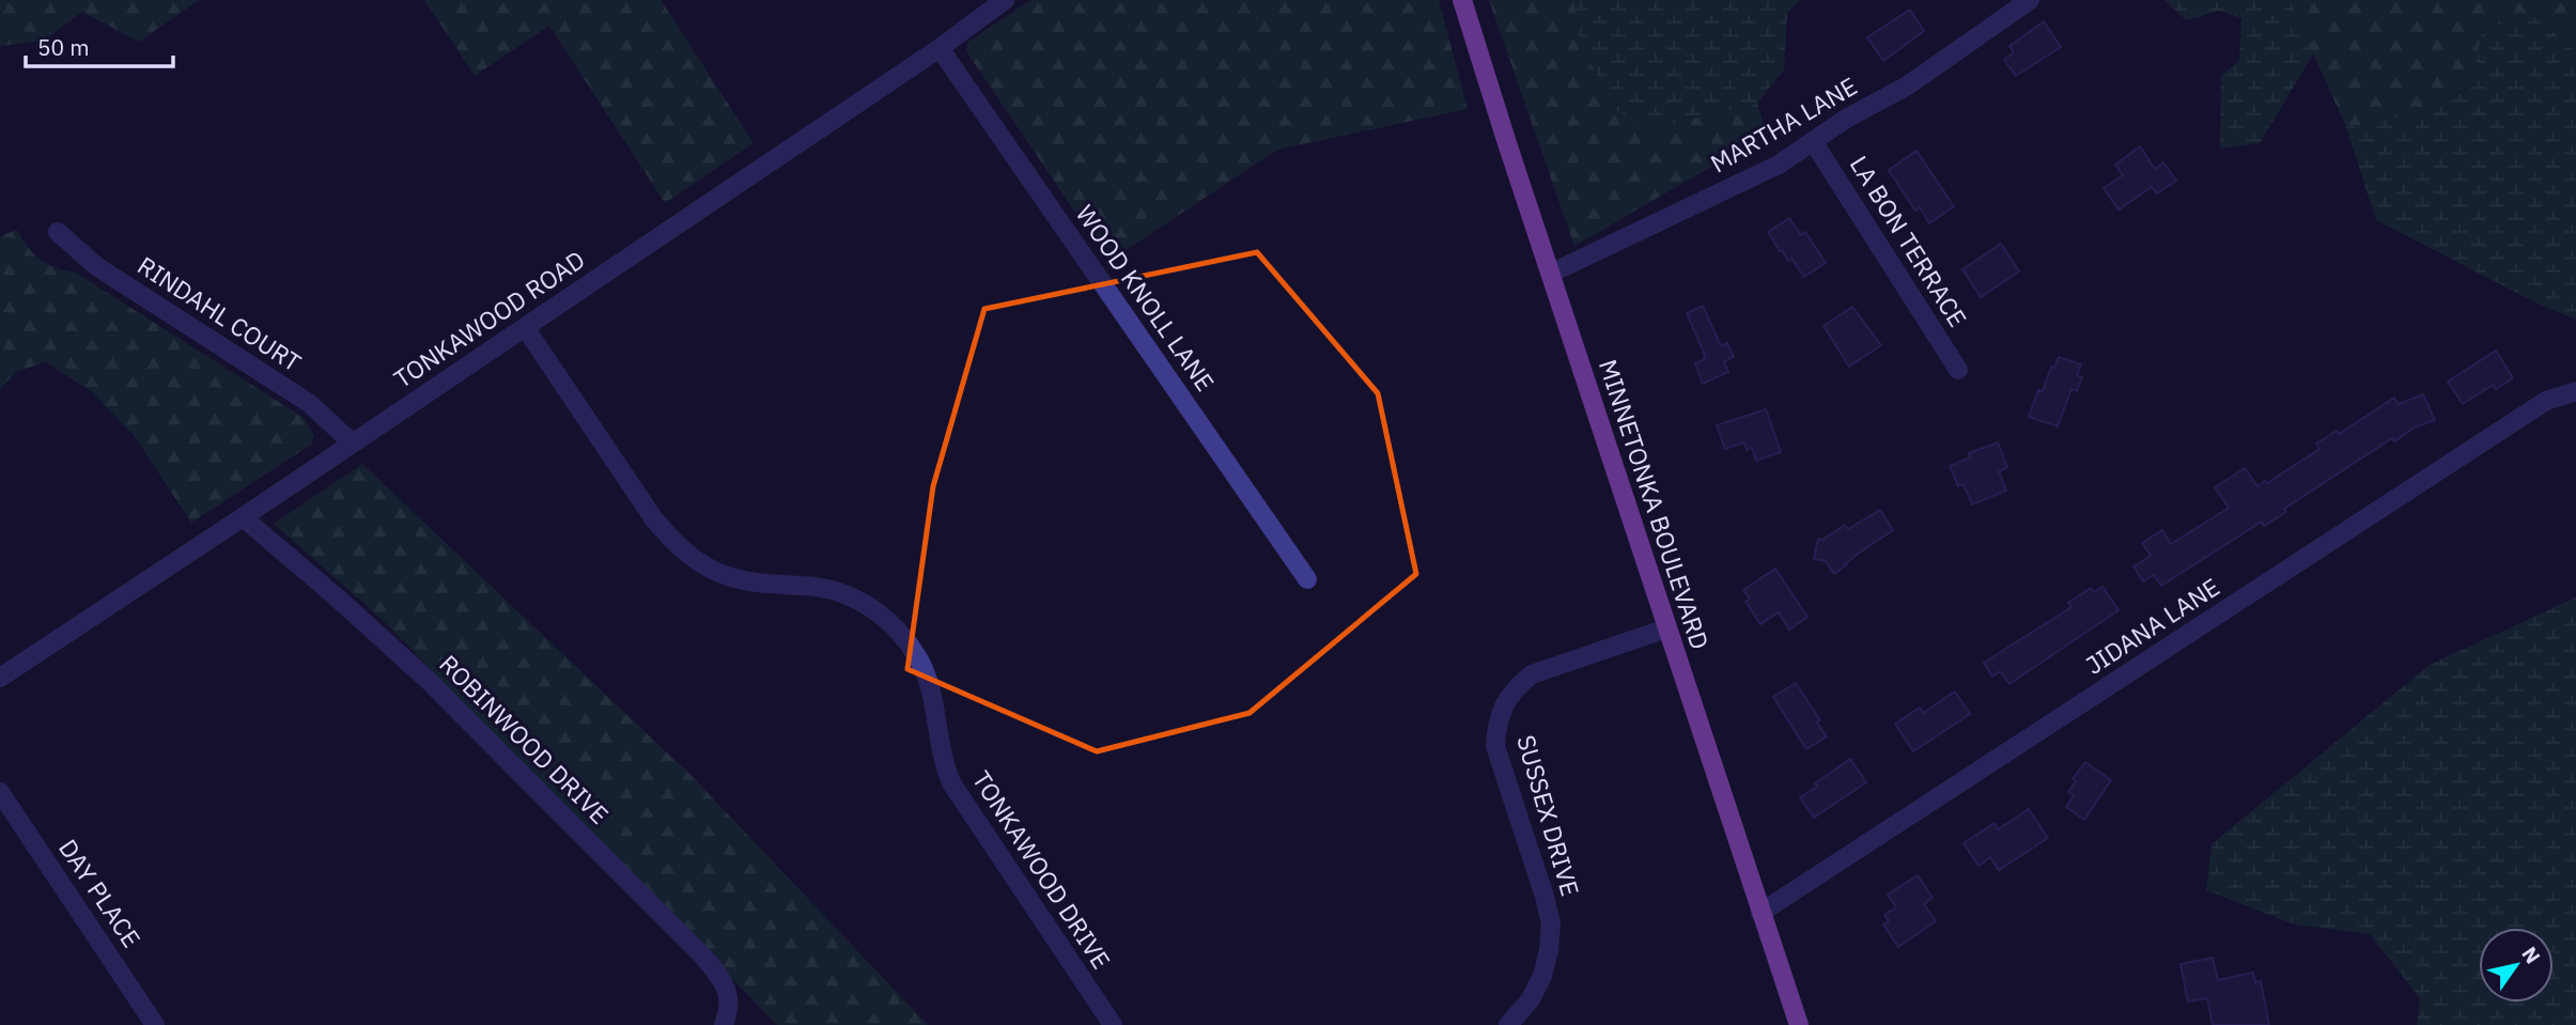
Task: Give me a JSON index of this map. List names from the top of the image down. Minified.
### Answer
{"streets":{"main road":["MINNETONKA BOULEVARD"],"street":["MARTHA LANE","LA BON TERRACE","WOOD KNOLL LANE","RINDAHL COURT","TONKAWOOD ROAD","JIDANA LANE","ROBINWOOD DRIVE","SUSSEX DRIVE","TONKAWOOD DRIVE","DAY PLACE"]},"crossings":[["MARTHA LANE","LA BON TERRACE"],["MARTHA LANE","MINNETONKA BOULEVARD"],["WOOD KNOLL LANE","TONKAWOOD ROAD"],["RINDAHL COURT","TONKAWOOD ROAD"],["TONKAWOOD ROAD","ROBINWOOD DRIVE"],["TONKAWOOD ROAD","TONKAWOOD DRIVE"],["MINNETONKA BOULEVARD","JIDANA LANE"],["MINNETONKA BOULEVARD","SUSSEX DRIVE"]],"scale_bar":"50 m","north":"top right"}
